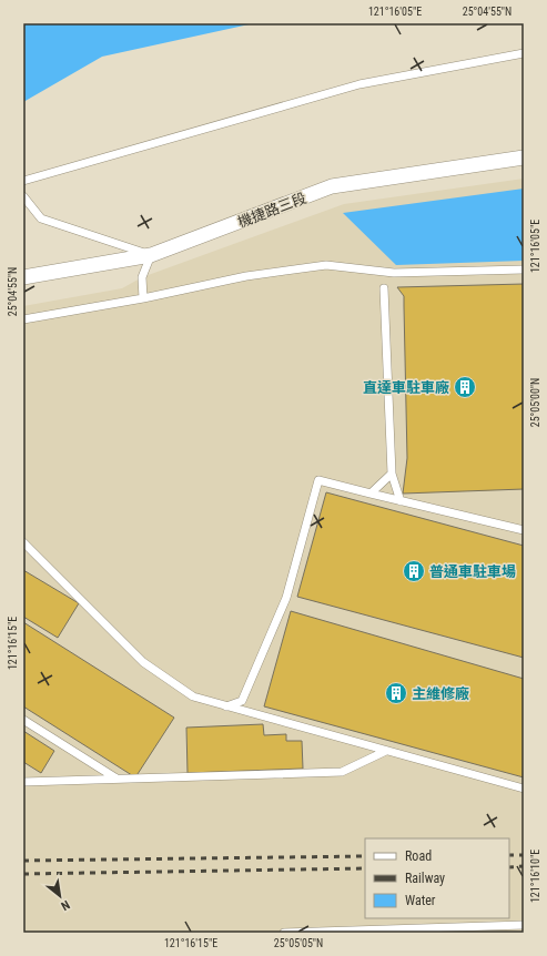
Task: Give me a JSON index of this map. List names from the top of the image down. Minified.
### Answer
{"streets":{"street":["機捷路三段"]},"places":{"building":["直達車駐車廠","普通車駐車場","主維修廠"]},"legend":["Road","Railway","Water"],"north":"bottom right","coordinates":["121°16'05\"E","25°04'55\"N","25°05'00\"N","121°16'15\"E","121°16'10\"E","25°05'05\"N"]}
